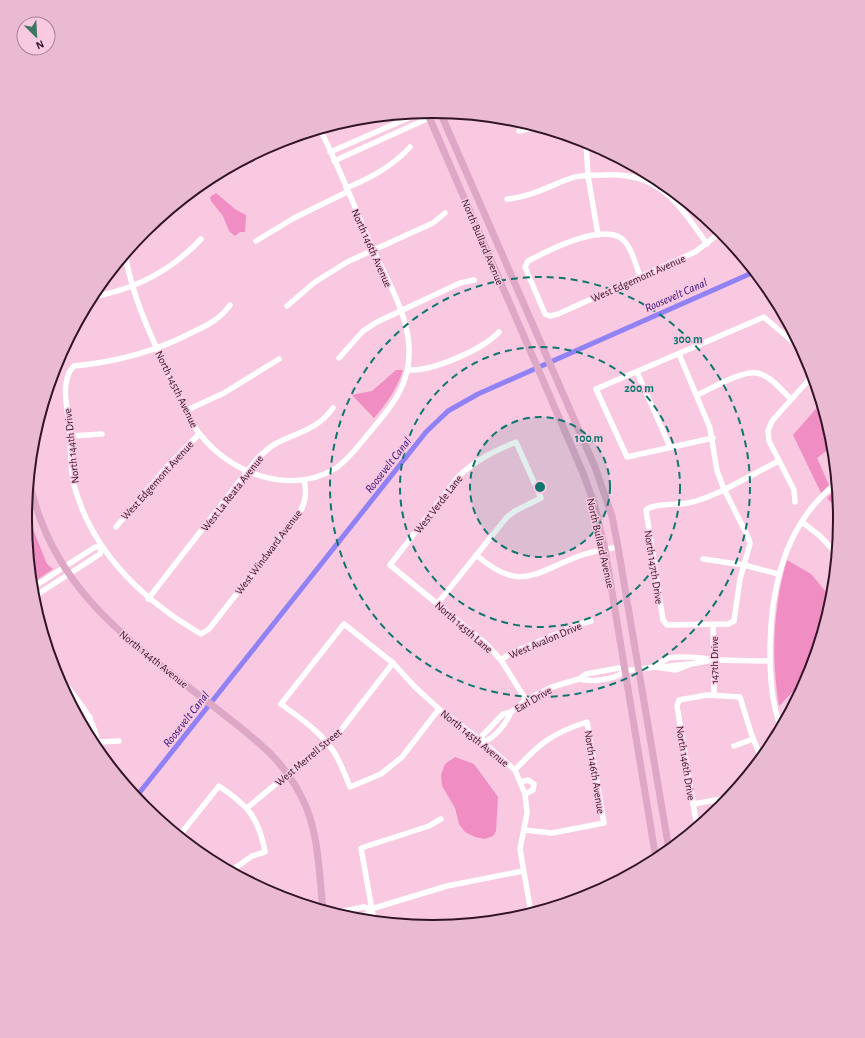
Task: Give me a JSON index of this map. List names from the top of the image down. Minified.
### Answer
{"streets":{"main road":["North Bullard Avenue","North 144th Avenue"],"street":["North 146th Avenue","West Edgemont Avenue","North 145th Avenue","North 144th Drive","West La Reata Avenue","West Verde Lane","West Windward Avenue","North 147th Drive","North 145th Lane","West Avalon Drive","147th Drive","Earl Drive","West Merrell Street","North 146th Drive"]},"crossings":[["North Bullard Avenue","Earl Drive"],["North 146th Avenue","North 145th Avenue"],["West Edgemont Avenue","North 145th Avenue"],["North 145th Avenue","North 144th Drive"],["North 145th Avenue","West La Reata Avenue"],["North 145th Avenue","West Windward Avenue"],["North 145th Avenue","Earl Drive"],["North 145th Avenue","West Merrell Street"],["North 144th Drive","West La Reata Avenue"],["North 144th Drive","West Windward Avenue"],["West Verde Lane","North 145th Lane"],["North 147th Drive","147th Drive"],["North 145th Lane","West Avalon Drive"],["North 145th Lane","Earl Drive"],["North 144th Avenue","West Merrell Street"],["147th Drive","North 146th Drive"]],"water":["Roosevelt Canal"],"north":"bottom right","rings":["300 m","200 m","100 m"]}
